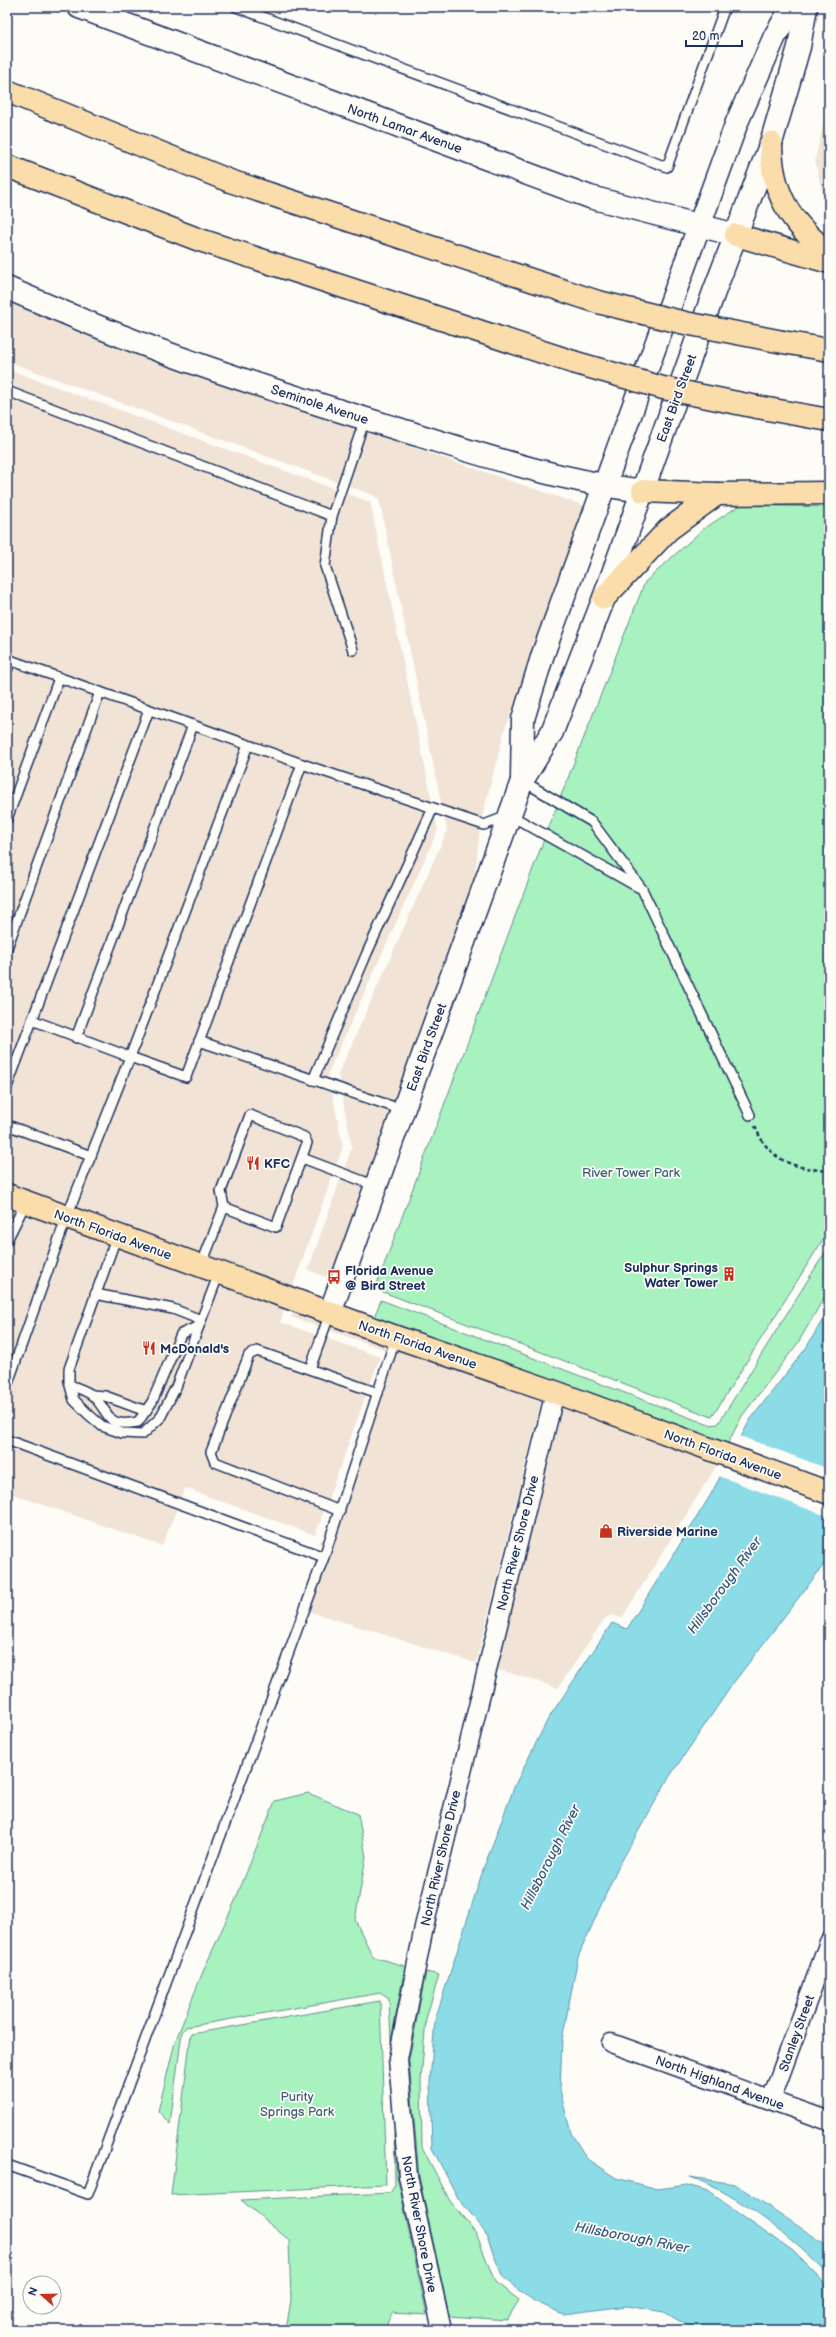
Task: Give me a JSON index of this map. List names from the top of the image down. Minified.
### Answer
{"streets":{"main road":["North Florida Avenue"],"street":["North Lamar Avenue","East Bird Street","Seminole Avenue","North River Shore Drive","Stanley Street","North Highland Avenue"]},"crossings":[["North Lamar Avenue","East Bird Street"],["East Bird Street","Seminole Avenue"],["East Bird Street","North Florida Avenue"],["North Florida Avenue","North River Shore Drive"],["Stanley Street","North Highland Avenue"]],"water":["Hillsborough River"],"parks":["River Tower Park","Purity Springs Park"],"places":{"restaurant":["KFC","McDonald's"],"building":["Sulphur Springs Water Tower"],"bus stop":["Florida Avenue @ Bird Street"],"shop":["Riverside Marine"]},"scale_bar":"20 m","north":"left"}
